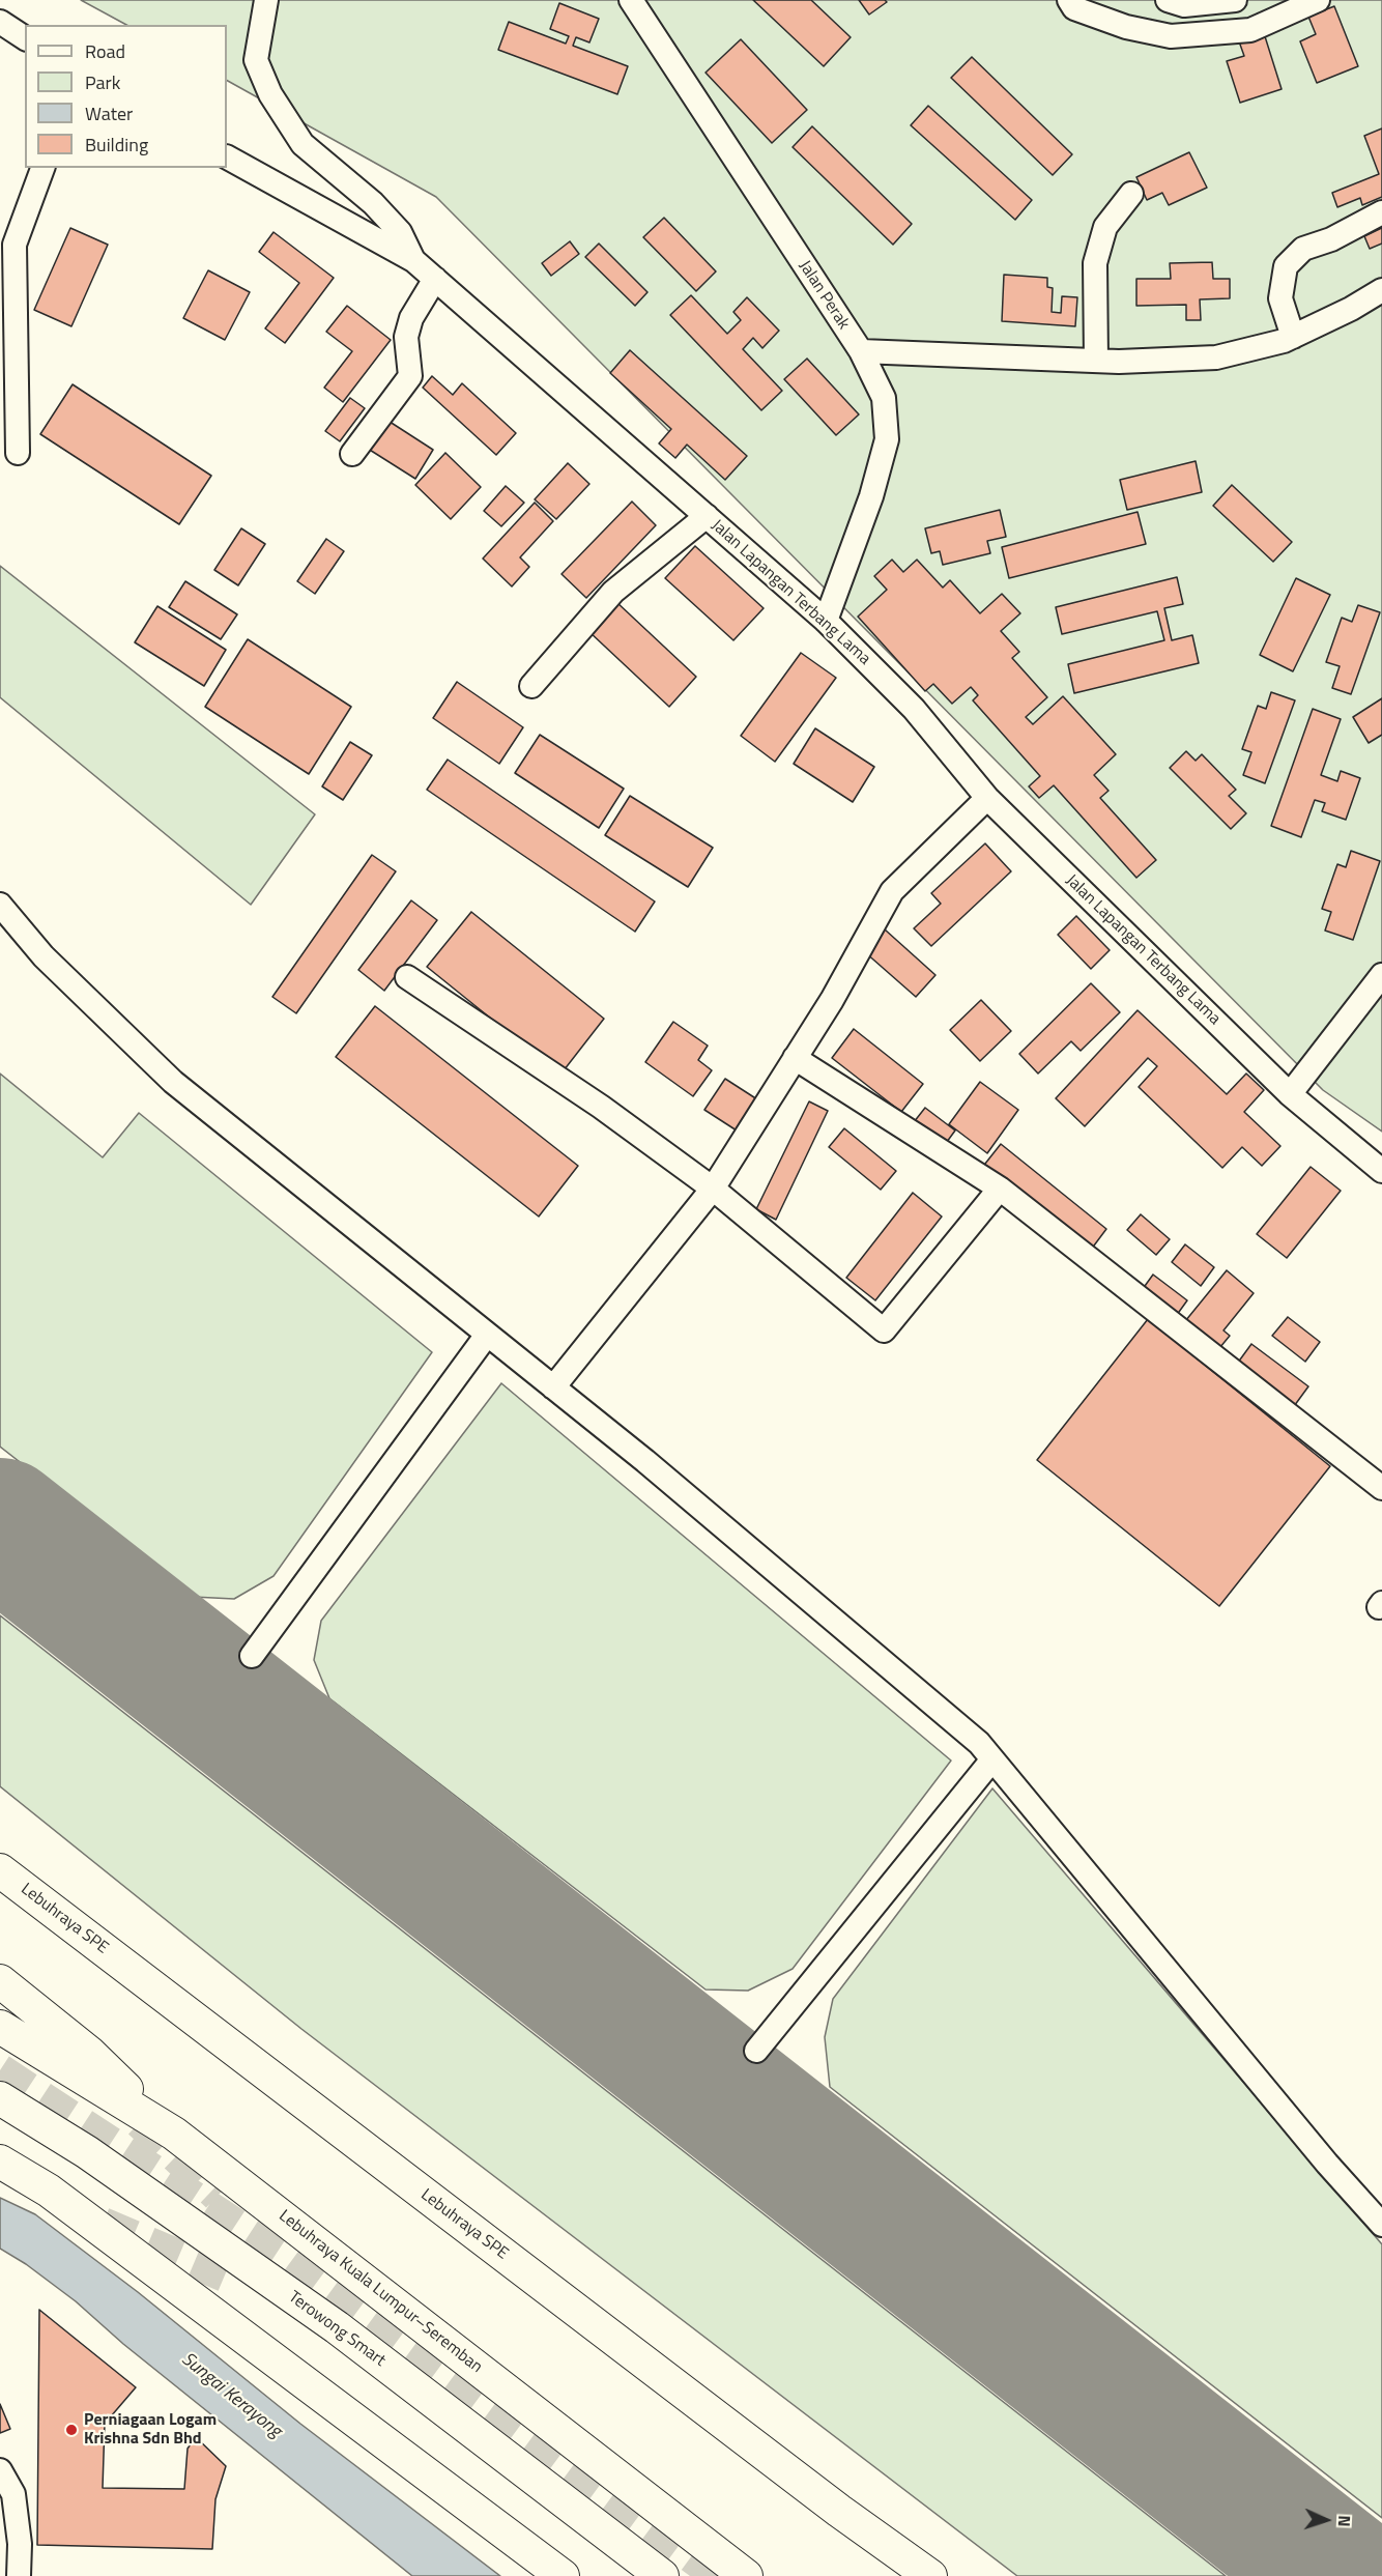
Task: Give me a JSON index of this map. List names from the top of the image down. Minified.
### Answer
{"streets":{"highway":["Lebuhraya SPE","Lebuhraya Kuala Lumpur–Seremban","Terowong Smart"],"street":["Jalan Perak","Jalan Lapangan Terbang Lama"]},"crossings":[["Jalan Perak","Jalan Lapangan Terbang Lama"]],"water":["Sungai Kerayong"],"places":["Perniagaan Logam Krishna Sdn Bhd"],"legend":["Road","Park","Water","Building"],"north":"right"}
